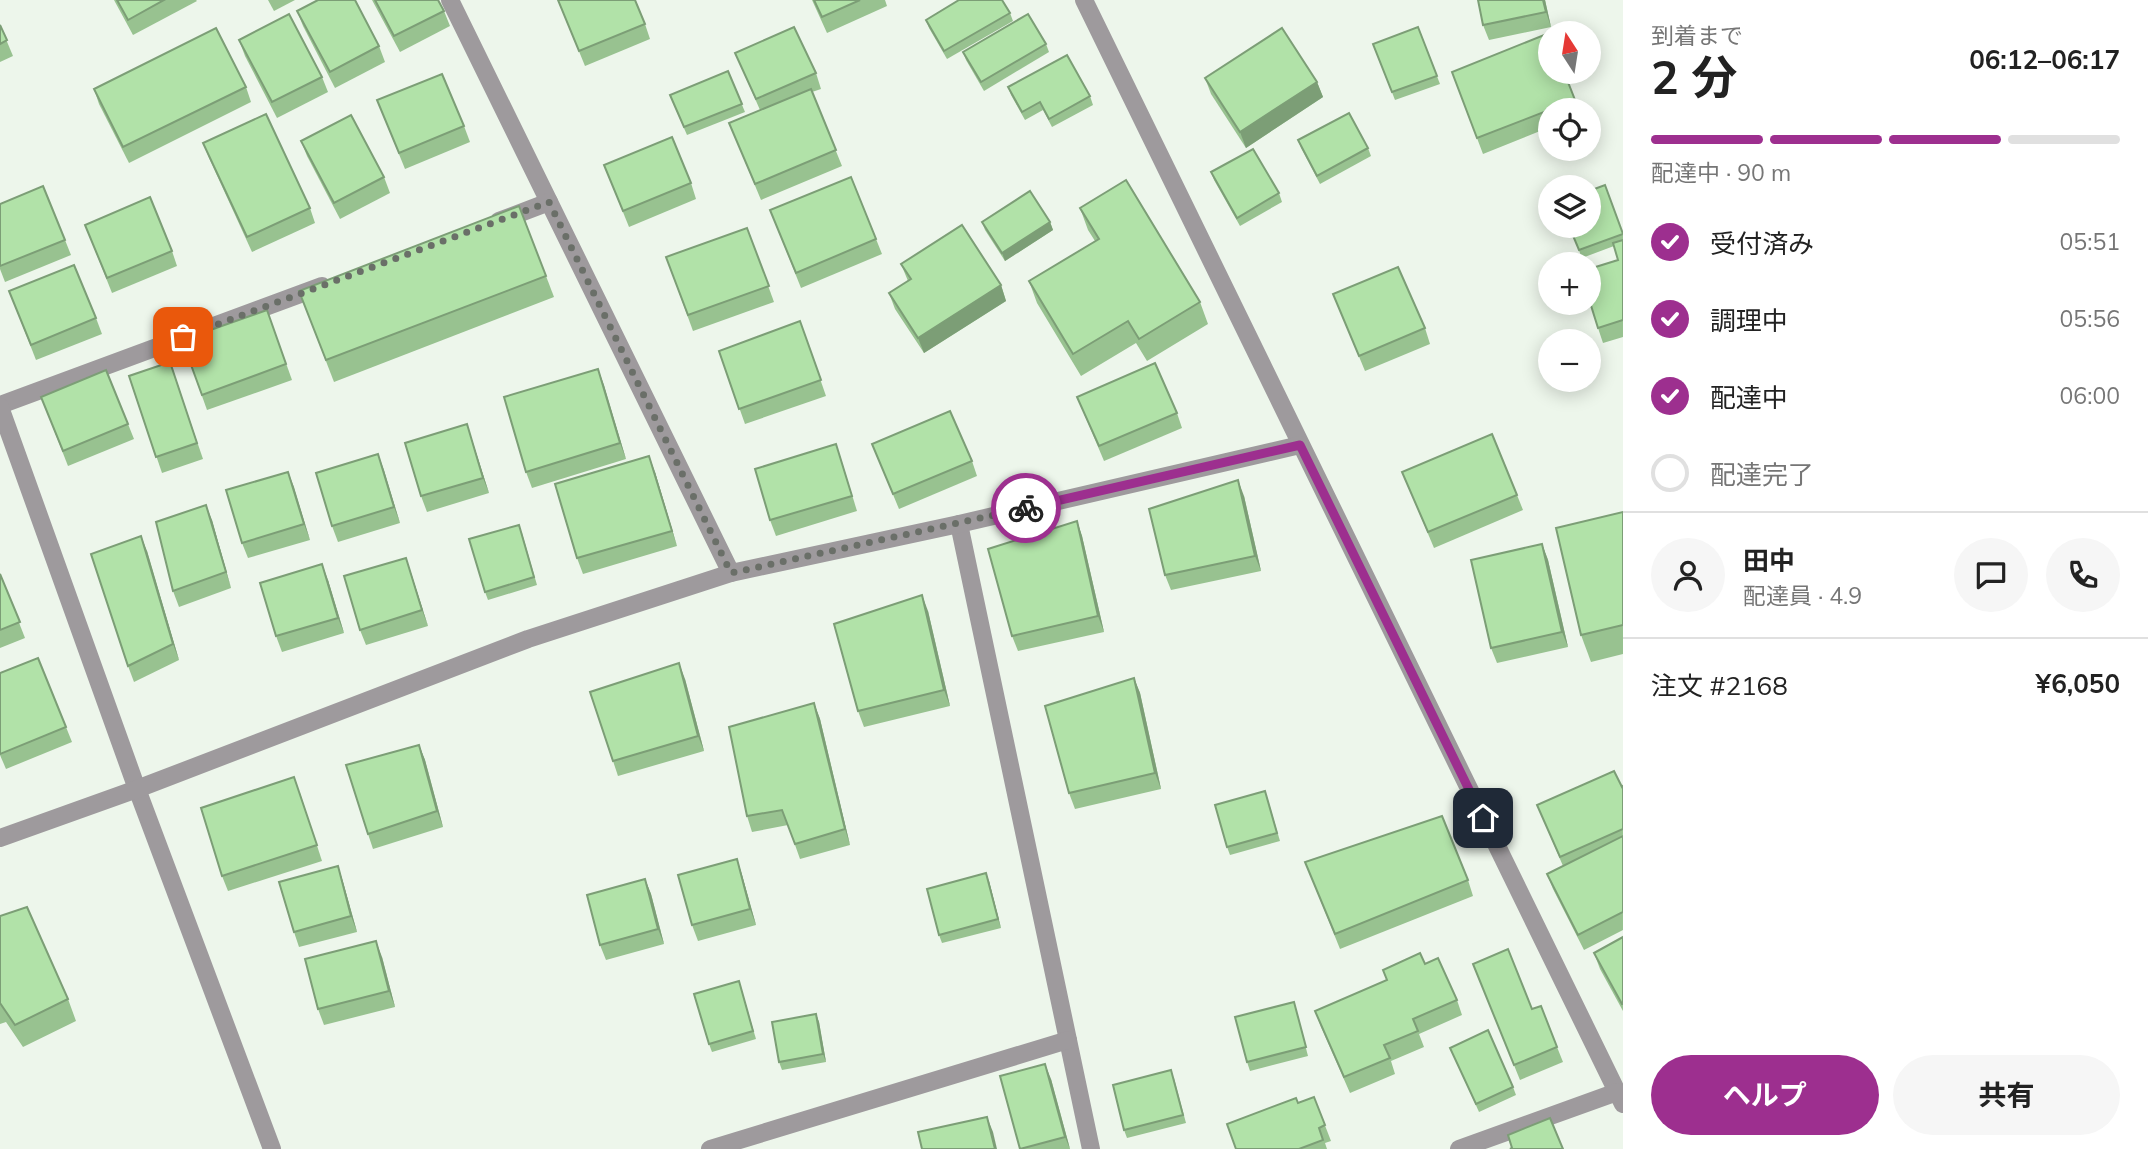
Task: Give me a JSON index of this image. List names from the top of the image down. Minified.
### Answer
{"north":"top","page":{"heading":["2 分","到着まで","06:12–06:17"],"panel":["田中","配達員 · 4.9","注文 #2168","¥6,050"],"map_buttons":["+","−"],"bar":"配達中 · 90 m","list":[["受付済み","05:51"],["調理中","05:56"],["配達中","06:00"],"配達完了"],"buttons":["ヘルプ","共有"]}}
